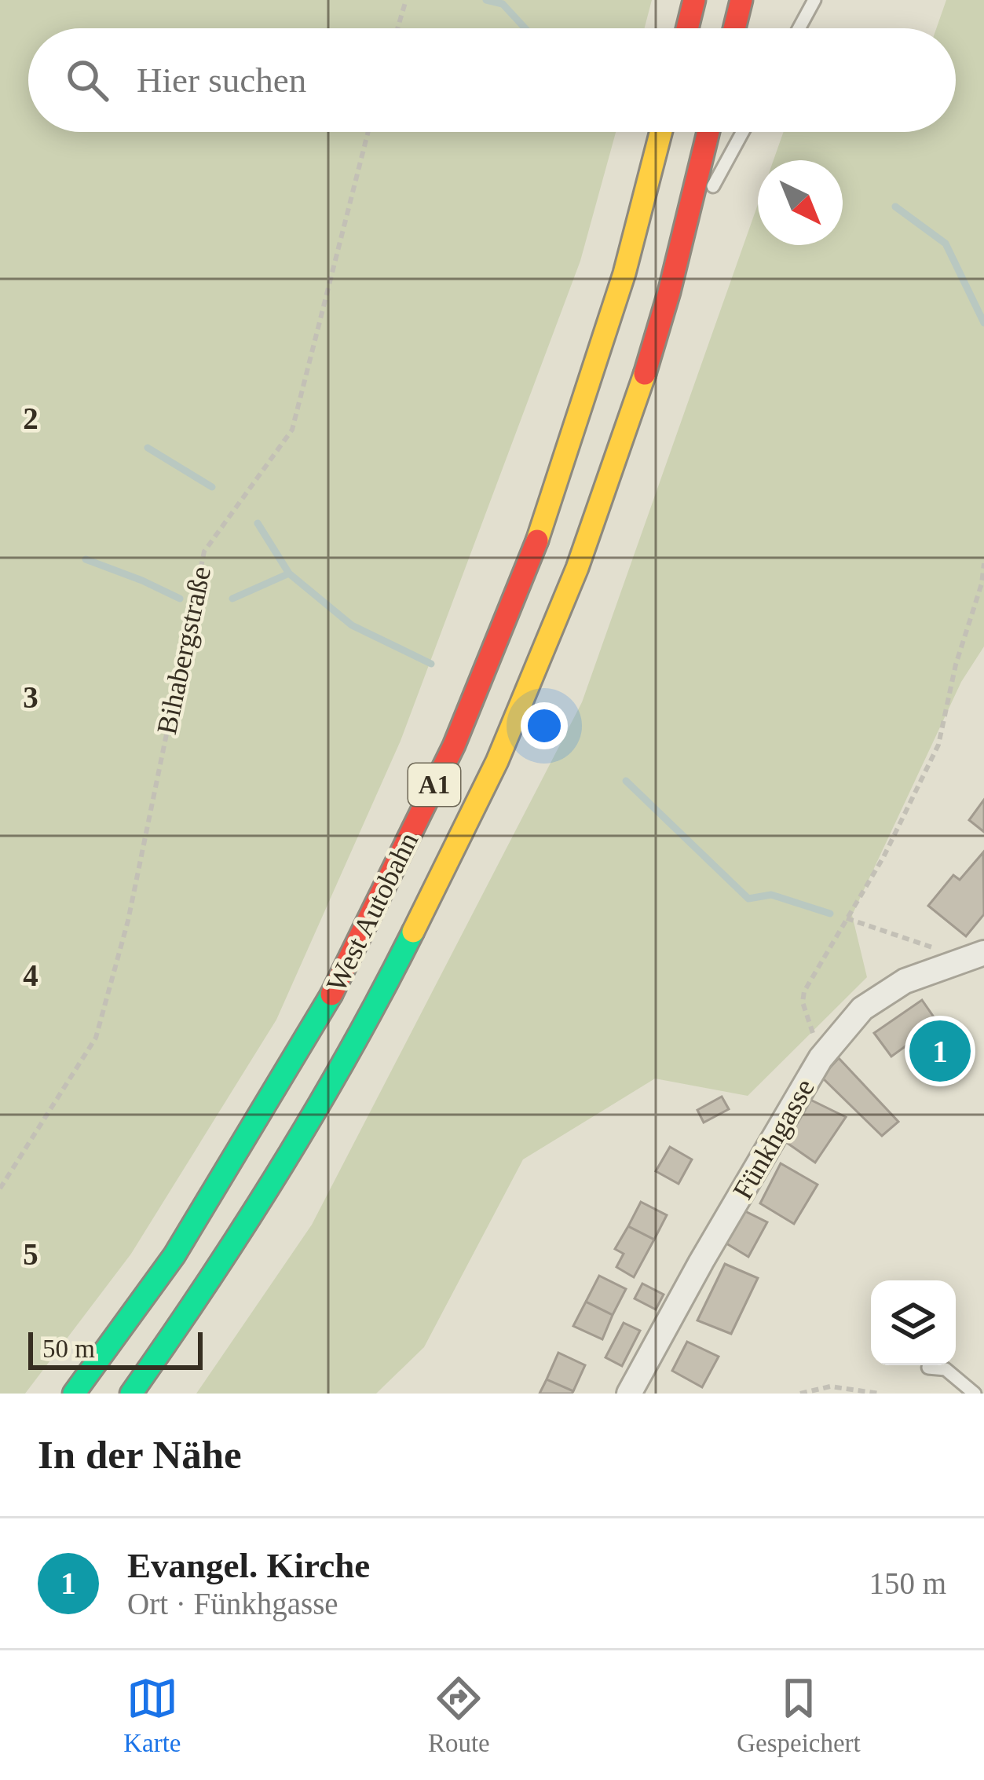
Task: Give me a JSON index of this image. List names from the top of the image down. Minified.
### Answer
{"streets":{"highway":["A1","West Autobahn"],"street":["Fünkhgasse"],"path":["Bihabergstraße"]},"scale_bar":"50 m","north":"bottom right","page":{"search":"Hier suchen","pins":"1","scale":"50 m","heading":"In der Nähe","list":[{"mark":"1","name":"Evangel. Kirche","note":"Ort · Fünkhgasse","value":"150 m"}],"nav":["Karte","Route","Gespeichert"]},"grid":{"rows":["2","3","4","5"]}}
